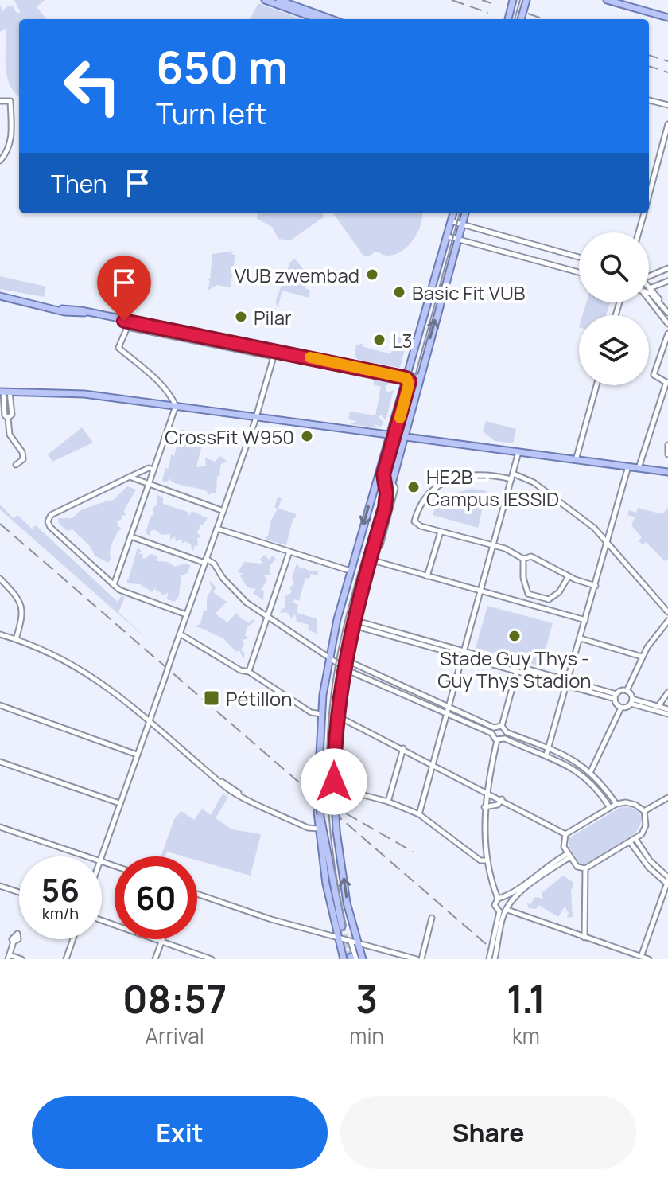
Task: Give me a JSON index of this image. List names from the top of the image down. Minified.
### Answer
{"places":{"other":["VUB zwembad","Basic Fit VUB","Pilar","L3","CrossFit W950","HE2B – Campus IESSID","Stade Guy Thys - Guy Thys Stadion"],"transit":["Pétillon"]},"page":{"turn":["650 m","Turn left"],"then":"Then","speed":"56 km/h","limit":"60","eta":["08:57","Arrival","3","min","1.1","km"],"buttons":["Exit","Share"]}}
